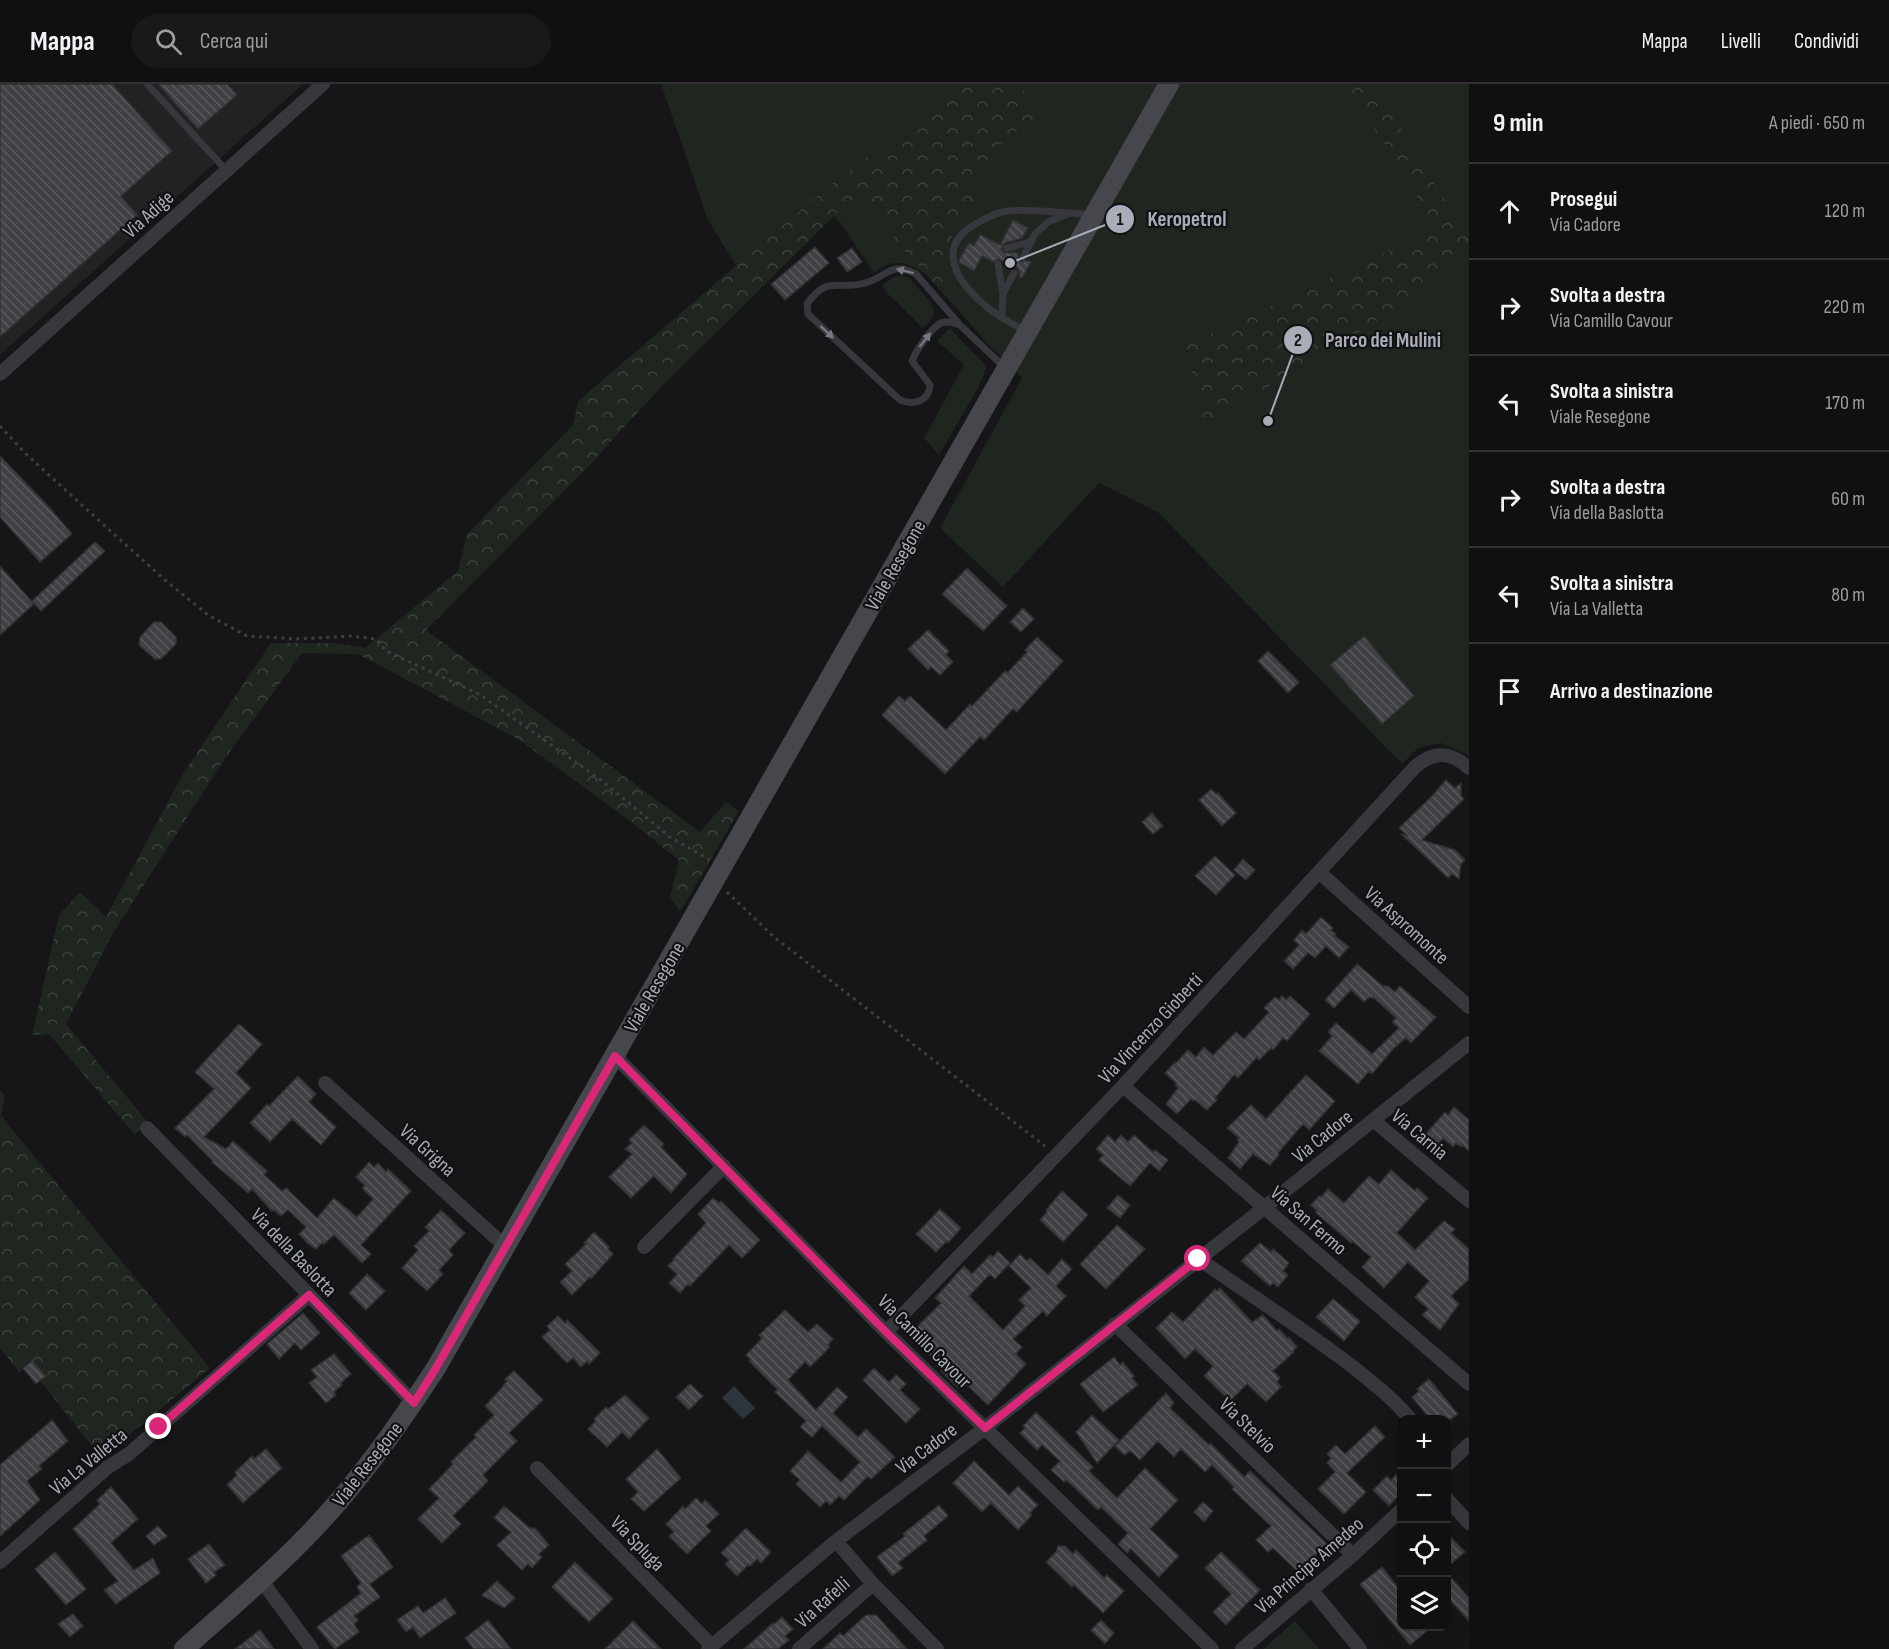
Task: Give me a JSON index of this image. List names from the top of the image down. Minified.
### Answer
{"streets":{"street":["Via Adige","Viale Resegone","Via Aspromonte","Via Vincenzo Gioberti","Via Carnia","Via Cadore","Via Grigna","Via San Fermo","Via della Baslotta","Via Camillo Cavour","Via Stelvio","Via La Valletta","Via Spluga","Via Principe Amedeo","Via Rafelli"]},"crossings":[["Viale Resegone","Via Grigna"],["Viale Resegone","Via della Baslotta"],["Viale Resegone","Via Camillo Cavour"],["Via Aspromonte","Via Vincenzo Gioberti"],["Via Vincenzo Gioberti","Via San Fermo"],["Via Vincenzo Gioberti","Via Camillo Cavour"],["Via Carnia","Via Cadore"],["Via Cadore","Via San Fermo"],["Via Cadore","Via Camillo Cavour"],["Via Cadore","Via Stelvio"],["Via Cadore","Via Spluga"],["Via della Baslotta","Via La Valletta"],["Via Stelvio","Via Principe Amedeo"]],"places":["Keropetrol","Parco dei Mulini"],"page":{"header":"Mappa","search":"Cerca qui","nav":["Mappa","Livelli","Condividi"],"heading":["9 min","A piedi · 650 m"],"list":[["Prosegui","Via Cadore","120 m"],["Svolta a destra","Via Camillo Cavour","220 m"],["Svolta a sinistra","Viale Resegone","170 m"],["Svolta a destra","Via della Baslotta","60 m"],["Svolta a sinistra","Via La Valletta","80 m"],"Arrivo a destinazione"],"map_buttons":["+","−"]}}
